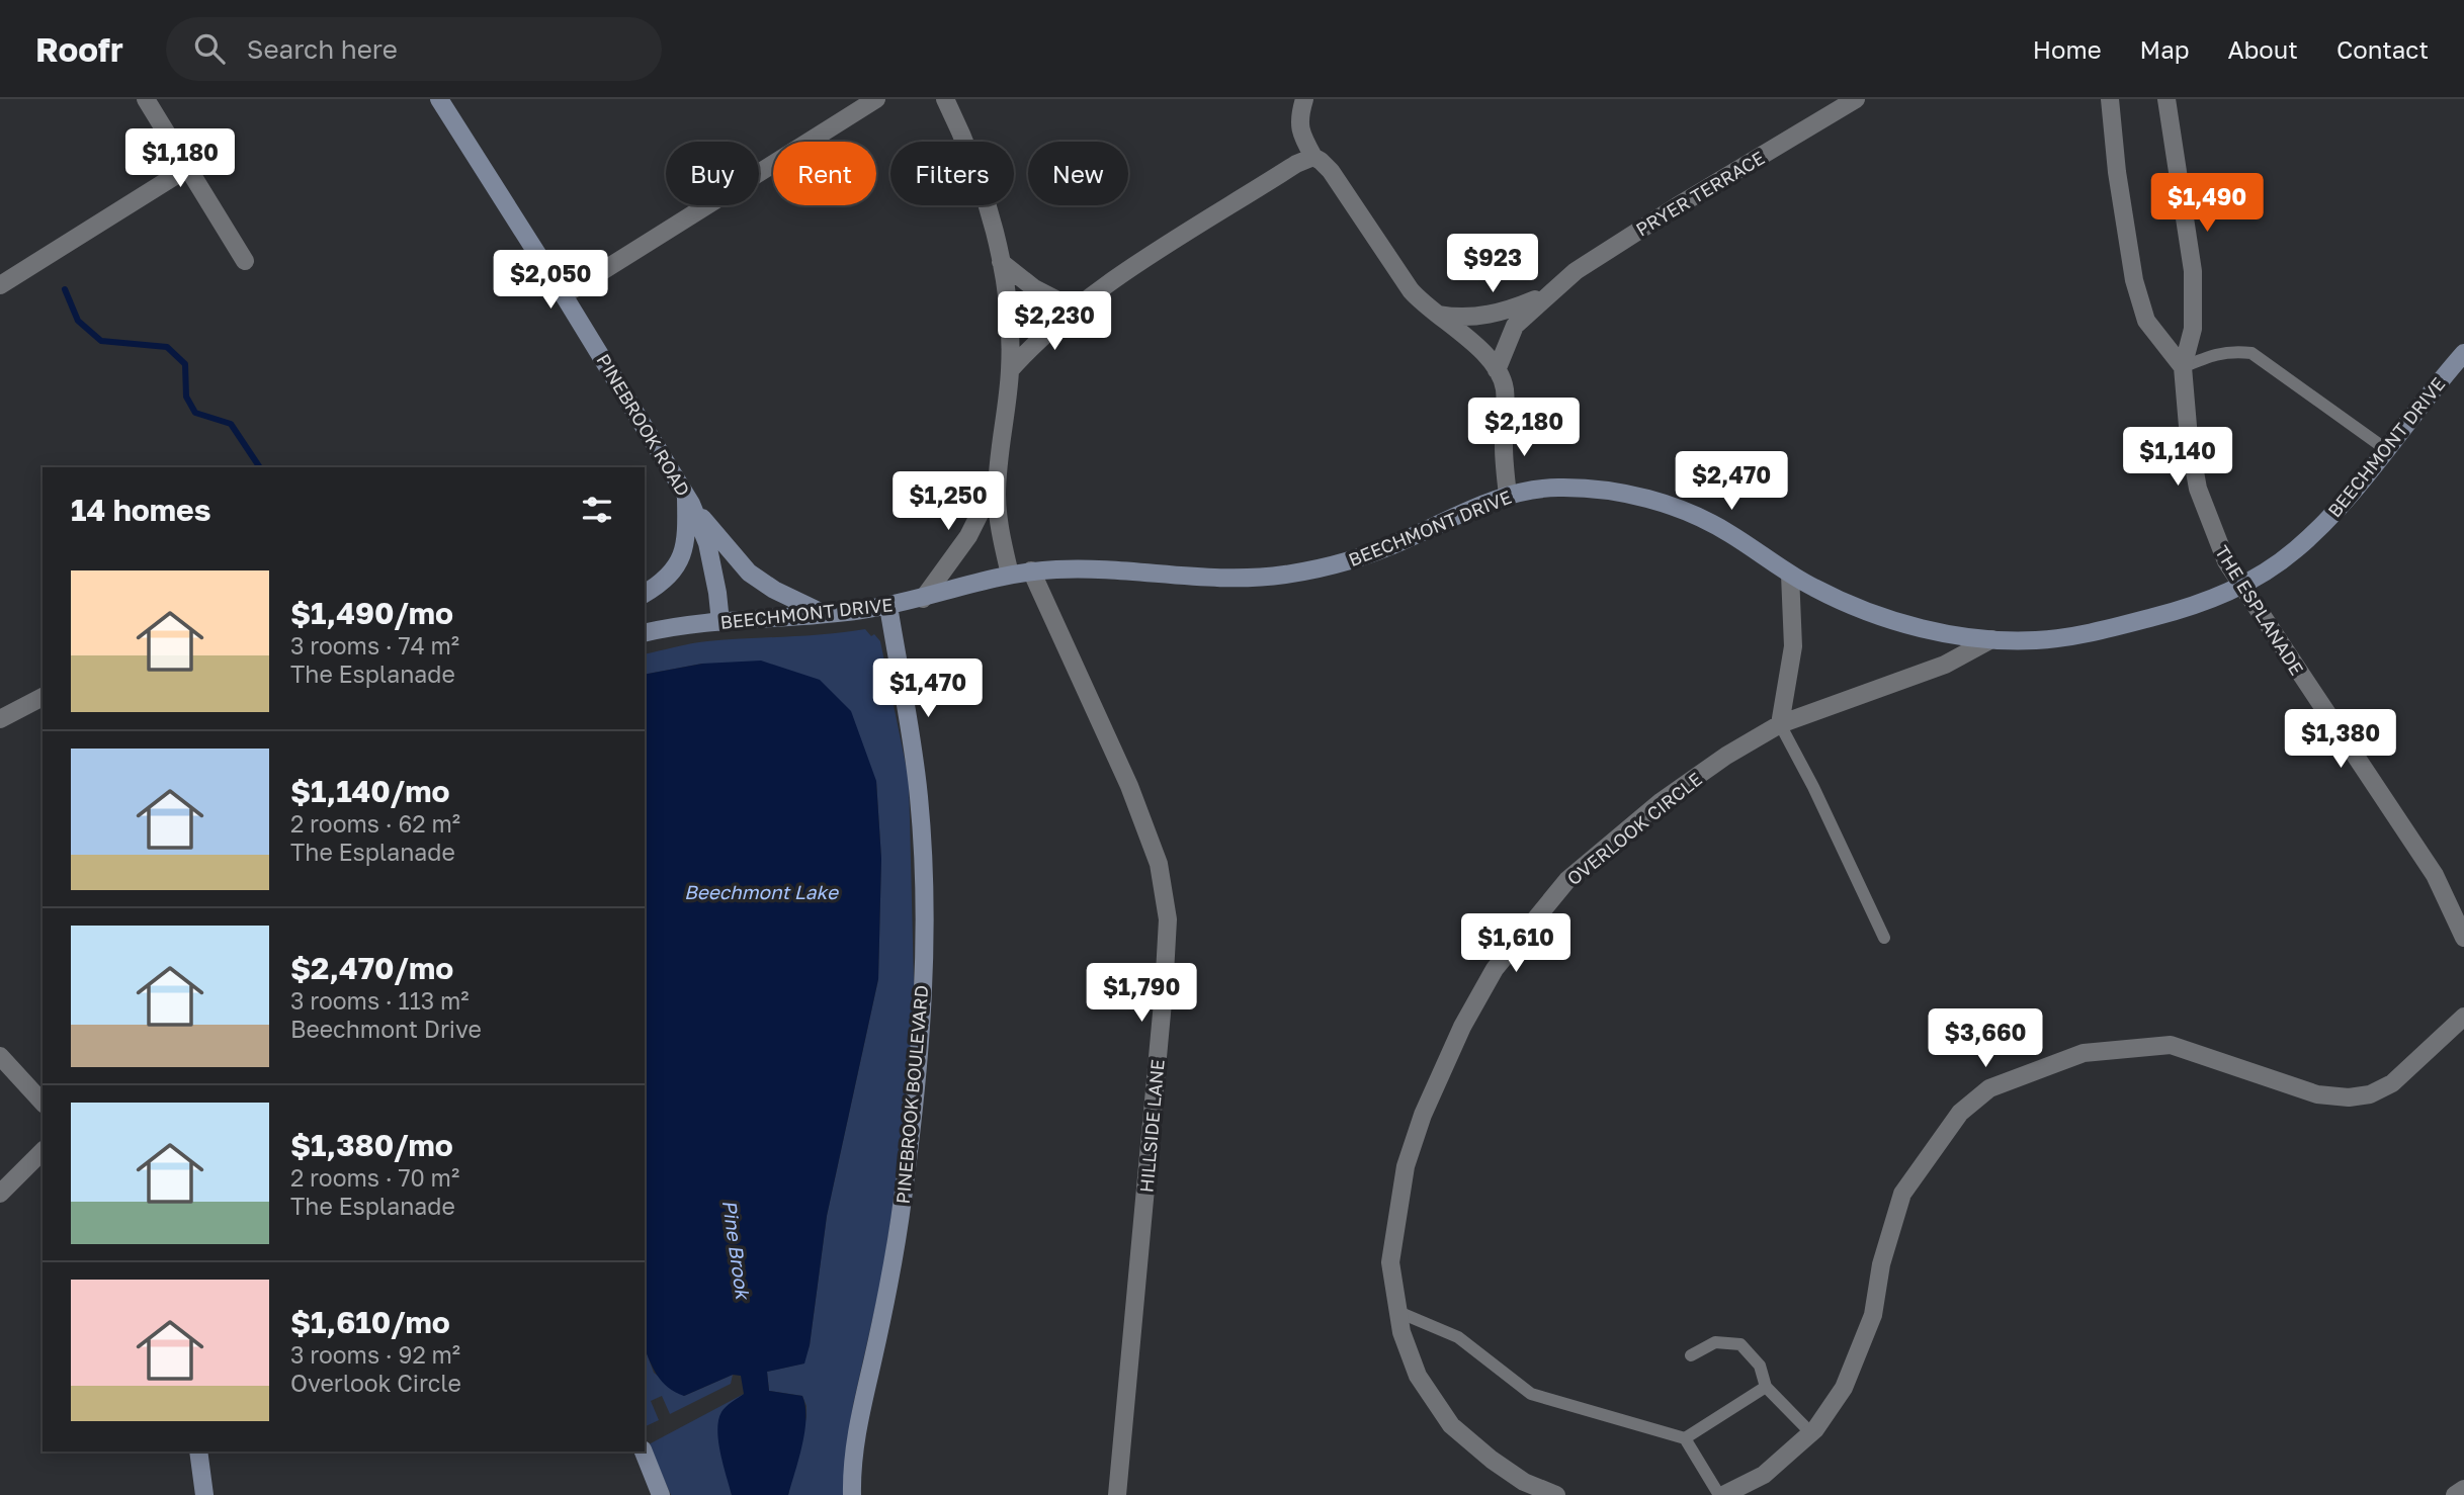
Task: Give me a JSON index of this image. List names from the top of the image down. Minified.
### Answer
{"streets":{"street":["PRYER TERRACE","PINEBROOK ROAD","BEECHMONT DRIVE","THE ESPLANADE","OVERLOOK CIRCLE","PINEBROOK BOULEVARD","HILLSIDE LANE"]},"crossings":[["PINEBROOK ROAD","BEECHMONT DRIVE"],["BEECHMONT DRIVE","THE ESPLANADE"],["BEECHMONT DRIVE","OVERLOOK CIRCLE"],["BEECHMONT DRIVE","PINEBROOK BOULEVARD"],["BEECHMONT DRIVE","HILLSIDE LANE"]],"water":["Beechmont Lake","Pine Brook"],"page":{"header":"Roofr","search":"Search here","nav":["Home","Map","About","Contact"],"price":["$1,180","$1,490","$923","$2,050","$2,230","$2,180","$1,140","$2,470","$1,250","$1,470","$1,380","$1,610","$1,790","$3,660"],"chip":["Buy","Rent","Filters","New"],"heading":"14 homes","list":[{"name":"$1,490/mo","note":"3 rooms · 74 m² · The Esplanade"},{"name":"$1,140/mo","note":"2 rooms · 62 m² · The Esplanade"},{"name":"$2,470/mo","note":"3 rooms · 113 m² · Beechmont Drive"},{"name":"$1,380/mo","note":"2 rooms · 70 m² · The Esplanade"},{"name":"$1,610/mo","note":"3 rooms · 92 m² · Overlook Circle"}]}}
